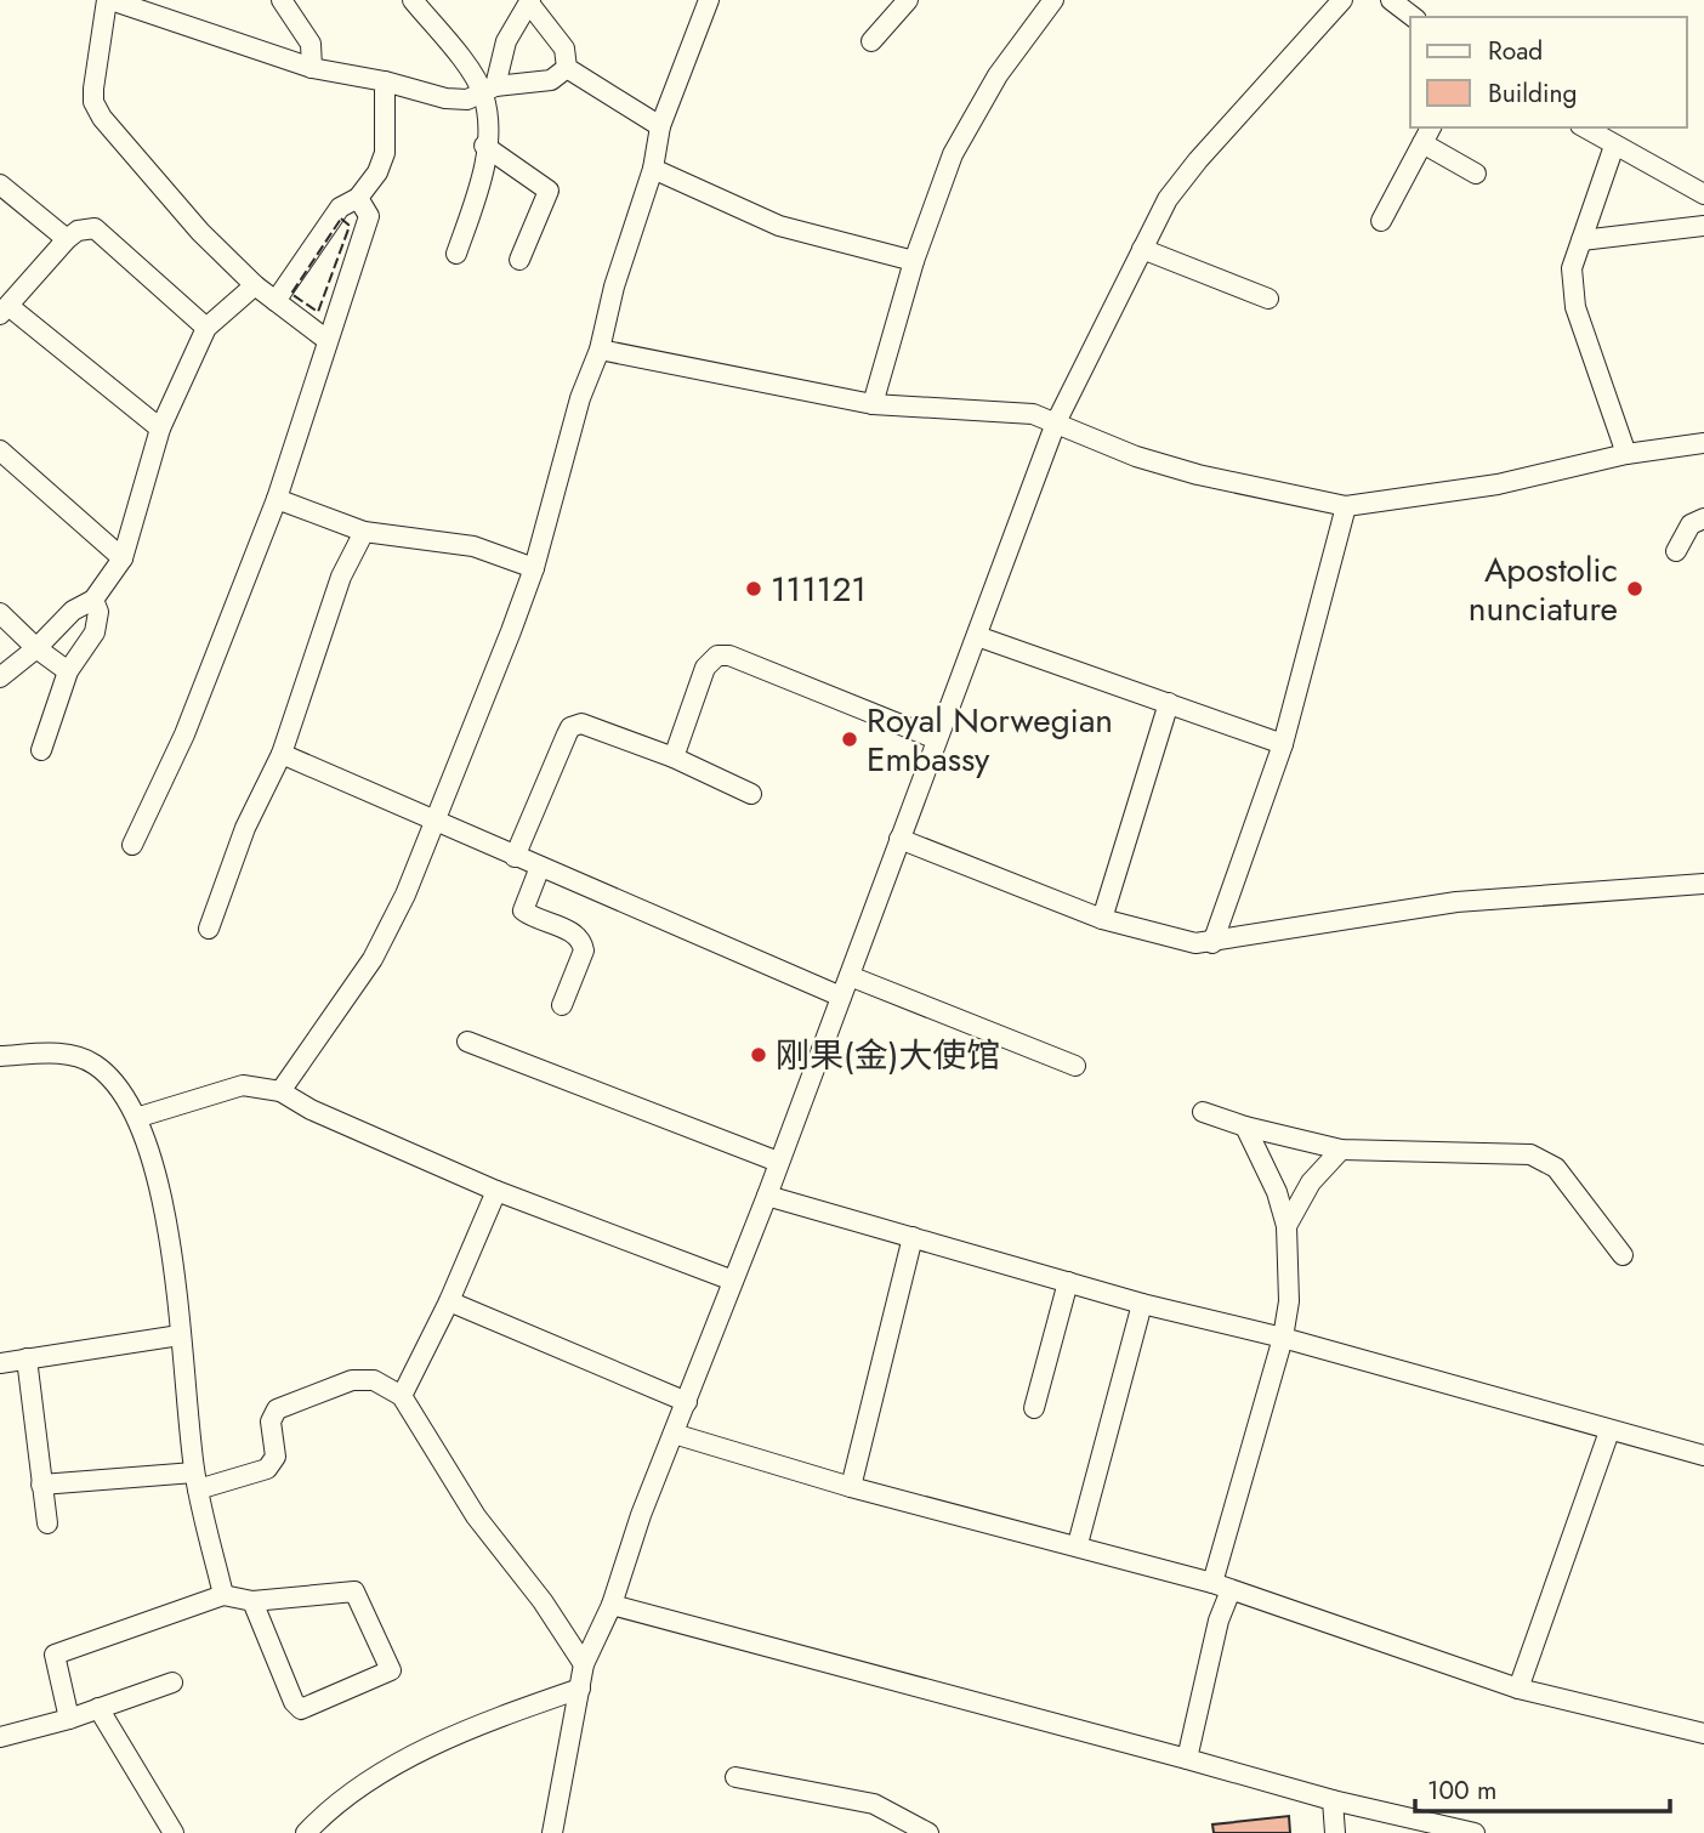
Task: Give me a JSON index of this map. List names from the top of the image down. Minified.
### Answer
{"places":["111121","Apostolic nunciature","Royal Norwegian Embassy","刚果(金)大使馆"],"legend":["Road","Building"],"scale_bar":"100 m"}
